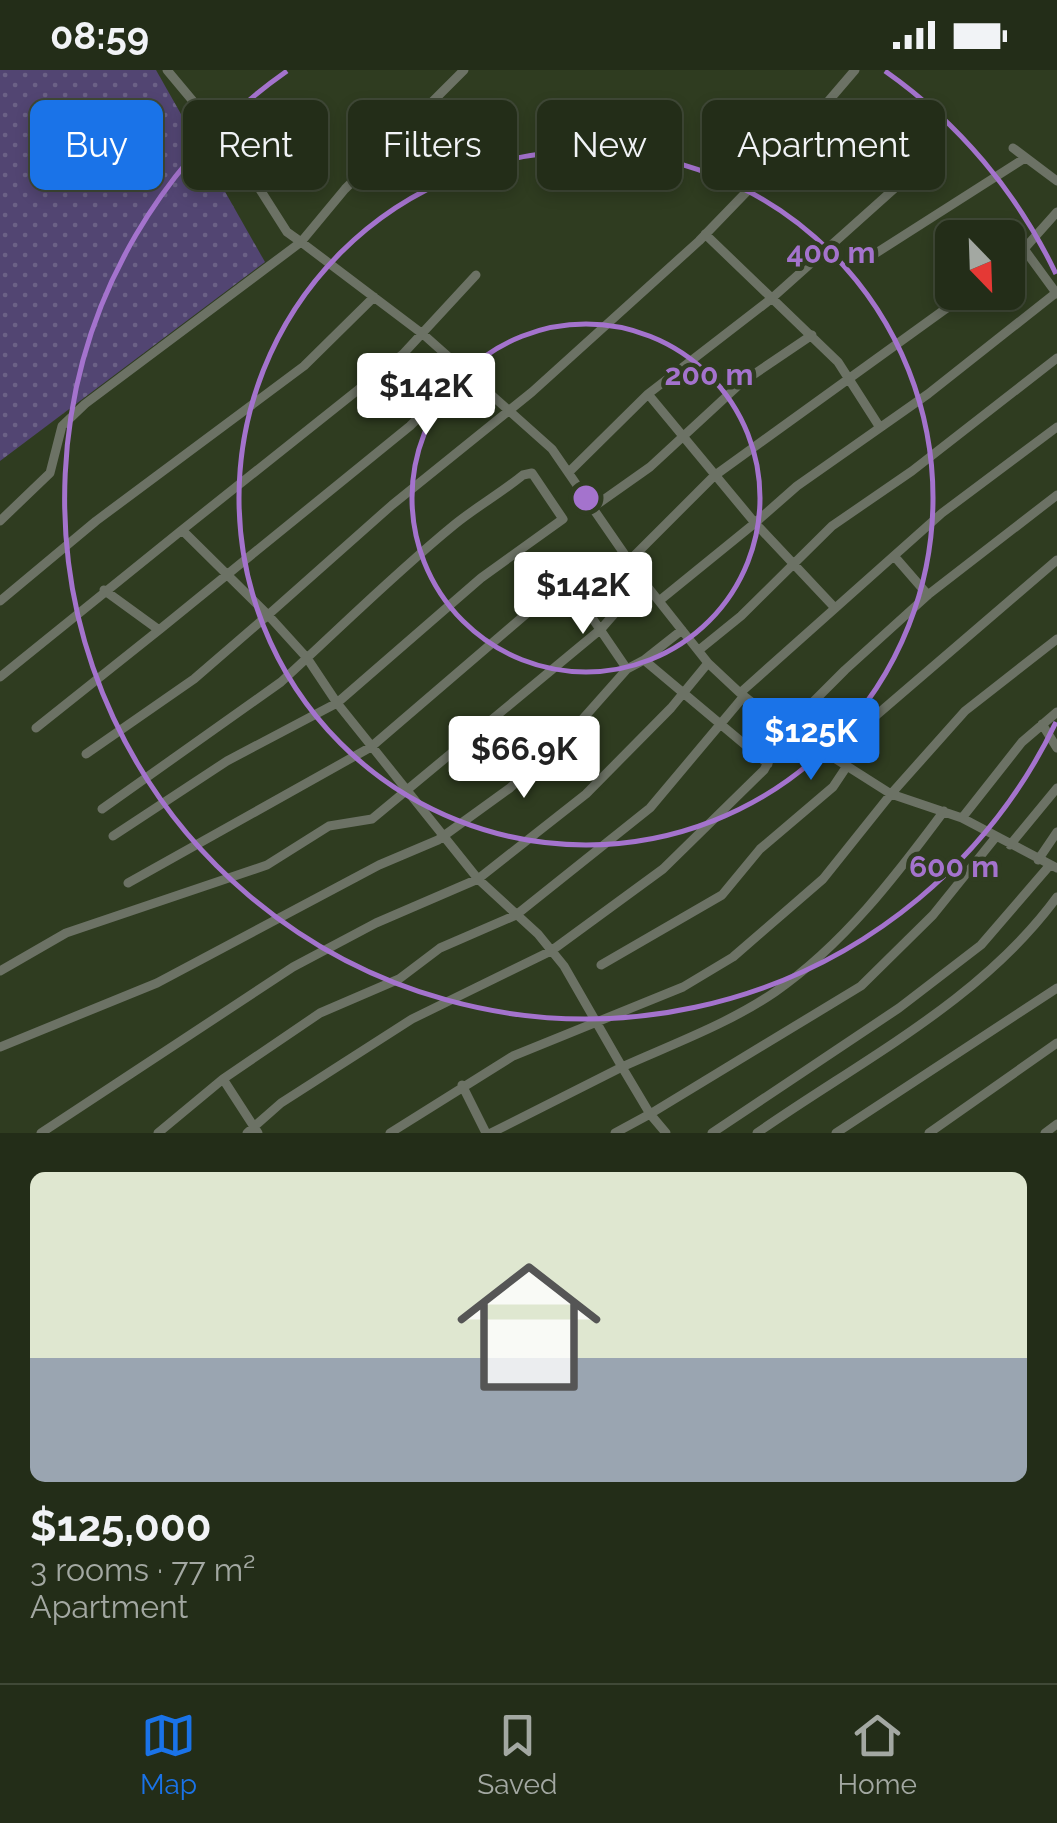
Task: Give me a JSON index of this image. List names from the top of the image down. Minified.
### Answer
{"north":"bottom right","page":{"status":"08:59","chip":["Buy","Rent","Filters","New","Apartment"],"price":["$142K","$142K","$125K","$66.9K"],"list":[{"name":"$125,000","note":"3 rooms · 77 m² · Apartment"}],"tabs":["Map","Saved","Home"]},"rings":["400 m","200 m","600 m"]}
